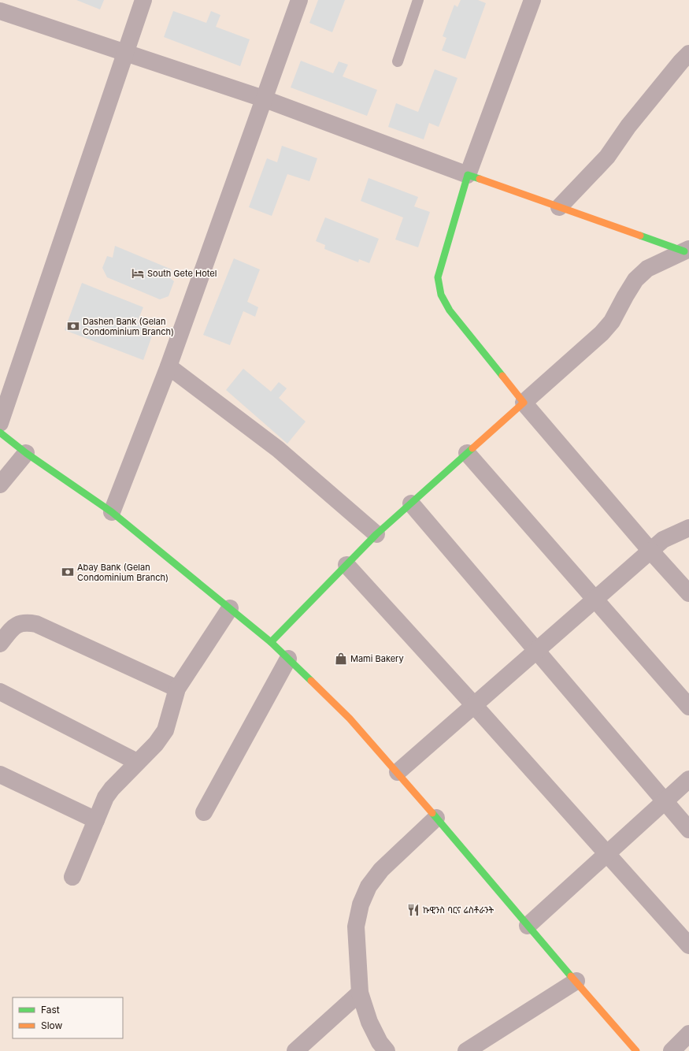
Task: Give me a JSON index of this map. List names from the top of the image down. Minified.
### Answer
{"places":{"hotel":["South Gete Hotel"],"bank":["Dashen Bank (Gelan Condominium Branch)","Abay Bank (Gelan Condominium Branch)"],"shop":["Mami Bakery"],"restaurant":["ኩዊንስ ባርና ሬስቶራንት"]},"legend":["Fast","Slow"]}
